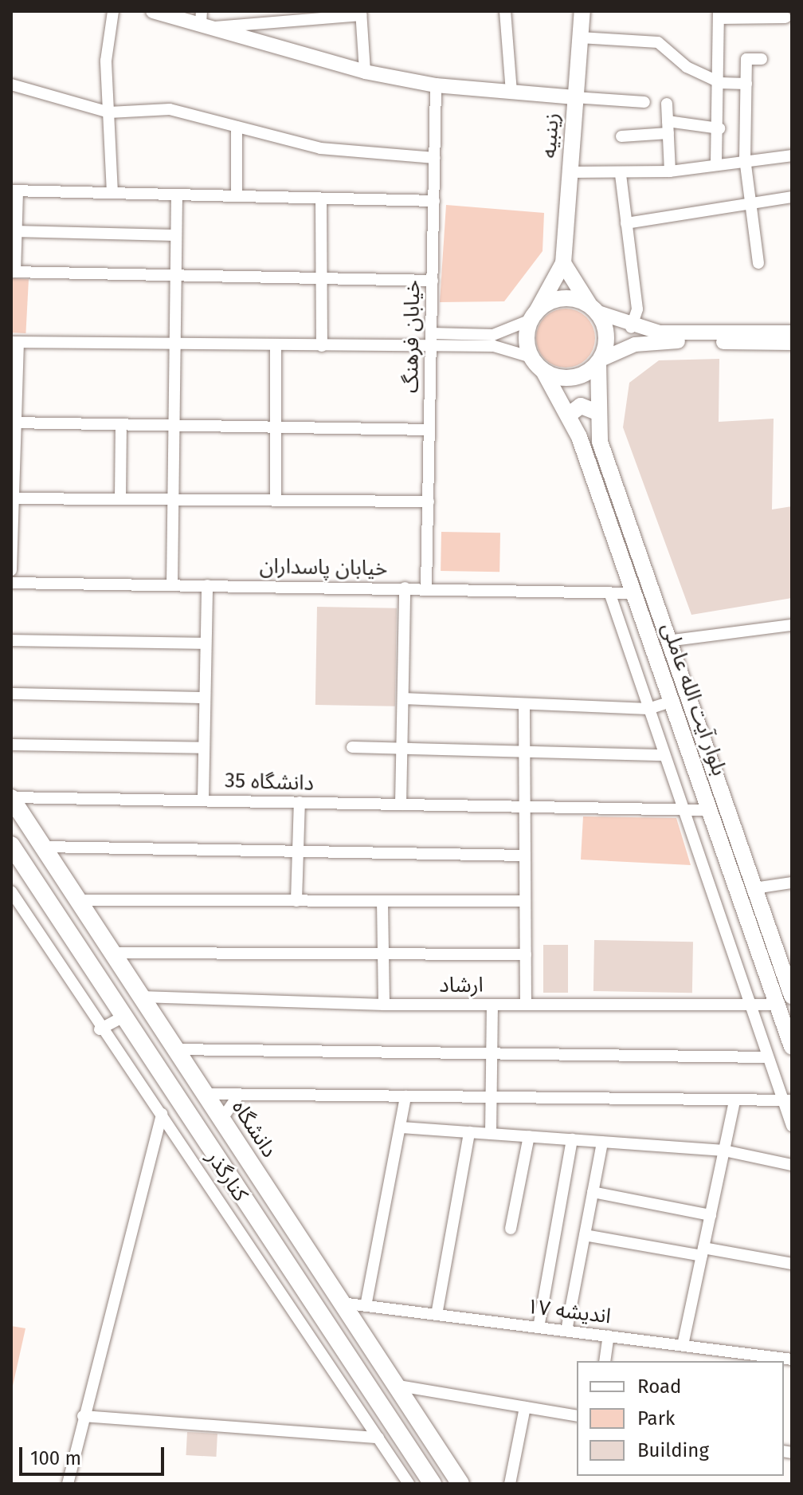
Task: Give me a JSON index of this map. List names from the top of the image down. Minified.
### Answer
{"streets":{"main road":["زینبیه","بلوار آیت‌ الله عاملی","دانشگاه"],"street":["خیابان فرهنگ","خیابان پاسداران","دانشگاه 35","ارشاد","کنارگذر","اندیشه ۱۷"]},"crossings":[["زینبیه","بلوار آیت‌ الله عاملی"],["خیابان فرهنگ","خیابان پاسداران"],["خیابان پاسداران","بلوار آیت‌ الله عاملی"],["بلوار آیت‌ الله عاملی","دانشگاه 35"],["بلوار آیت‌ الله عاملی","ارشاد"],["دانشگاه 35","دانشگاه"],["ارشاد","دانشگاه"],["دانشگاه","اندیشه ۱۷"]],"legend":["Road","Park","Building"],"scale_bar":"100 m"}
